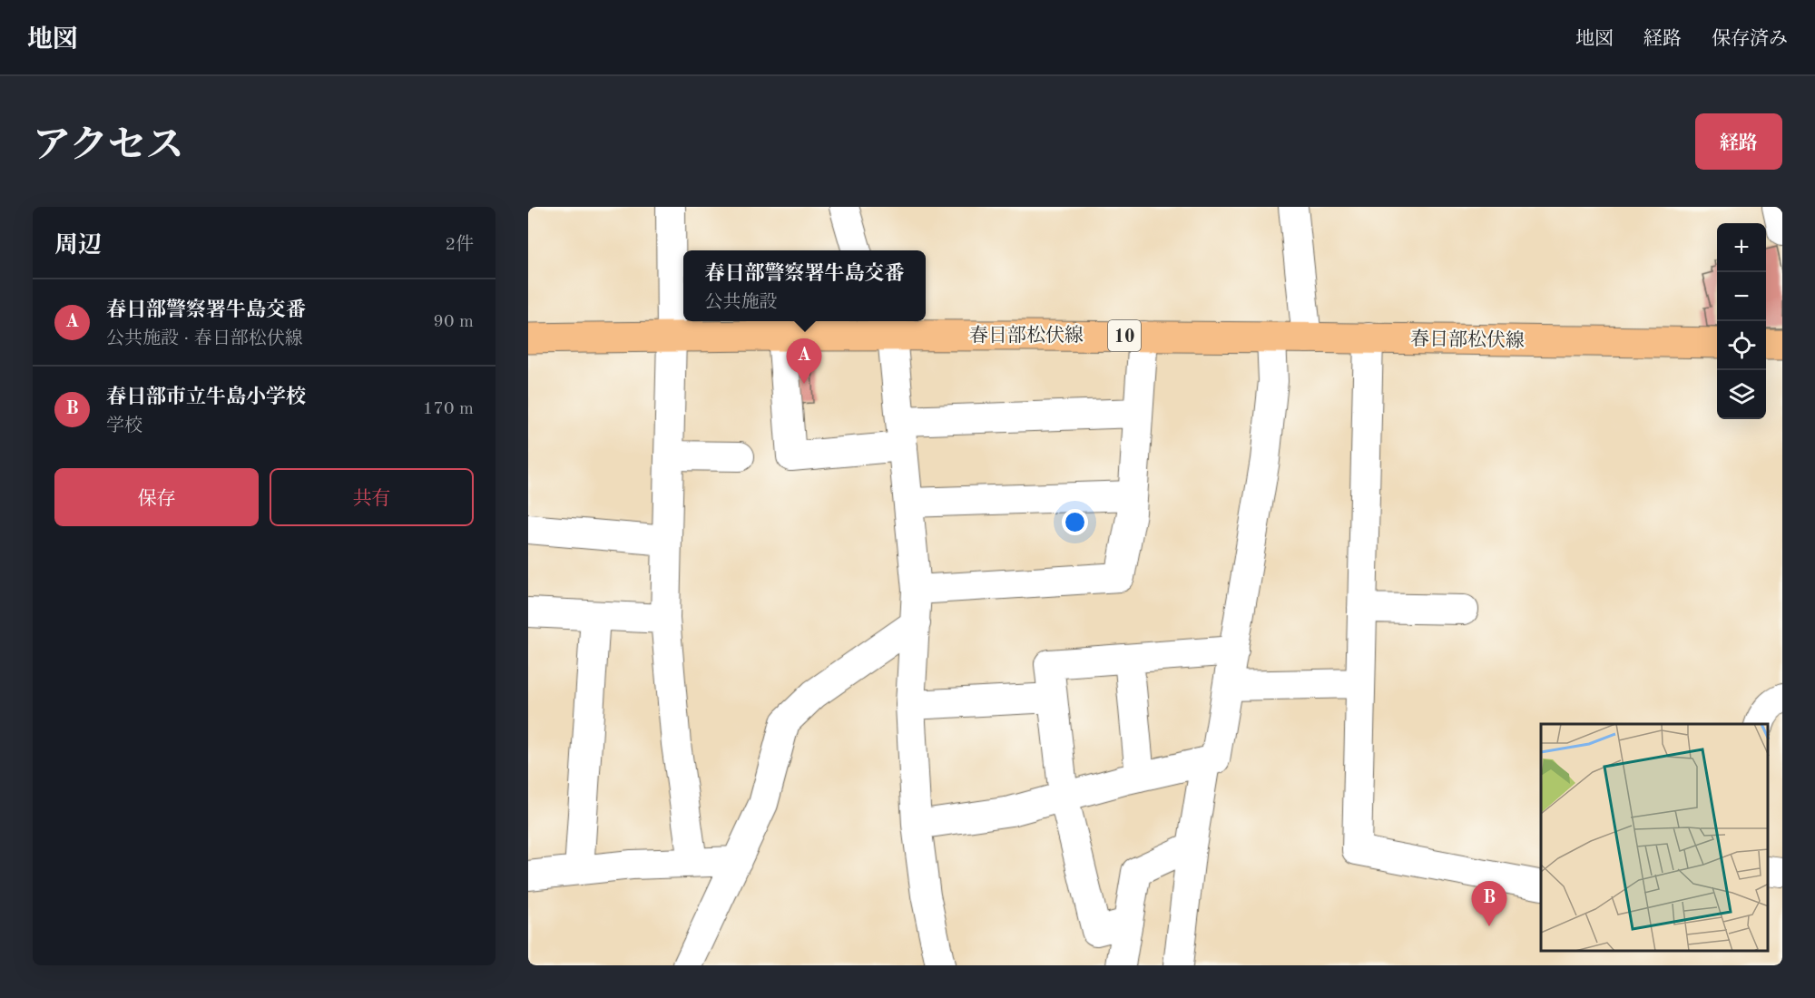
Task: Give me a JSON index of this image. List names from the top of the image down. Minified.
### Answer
{"streets":{"main road":["春日部松伏線","10"]},"page":{"header":"地図","nav":["地図","経路","保存済み"],"title":"アクセス","buttons":["経路",["保存","共有"]],"heading":["周辺","2件"],"map_buttons":["+","−"],"popup":["春日部警察署牛島交番","公共施設"],"list":[{"mark":"A","name":"春日部警察署牛島交番","note":"公共施設 · 春日部松伏線","value":"90 m"},{"mark":"B","name":"春日部市立牛島小学校","note":"学校","value":"170 m"}],"pins":["A","B"]}}
